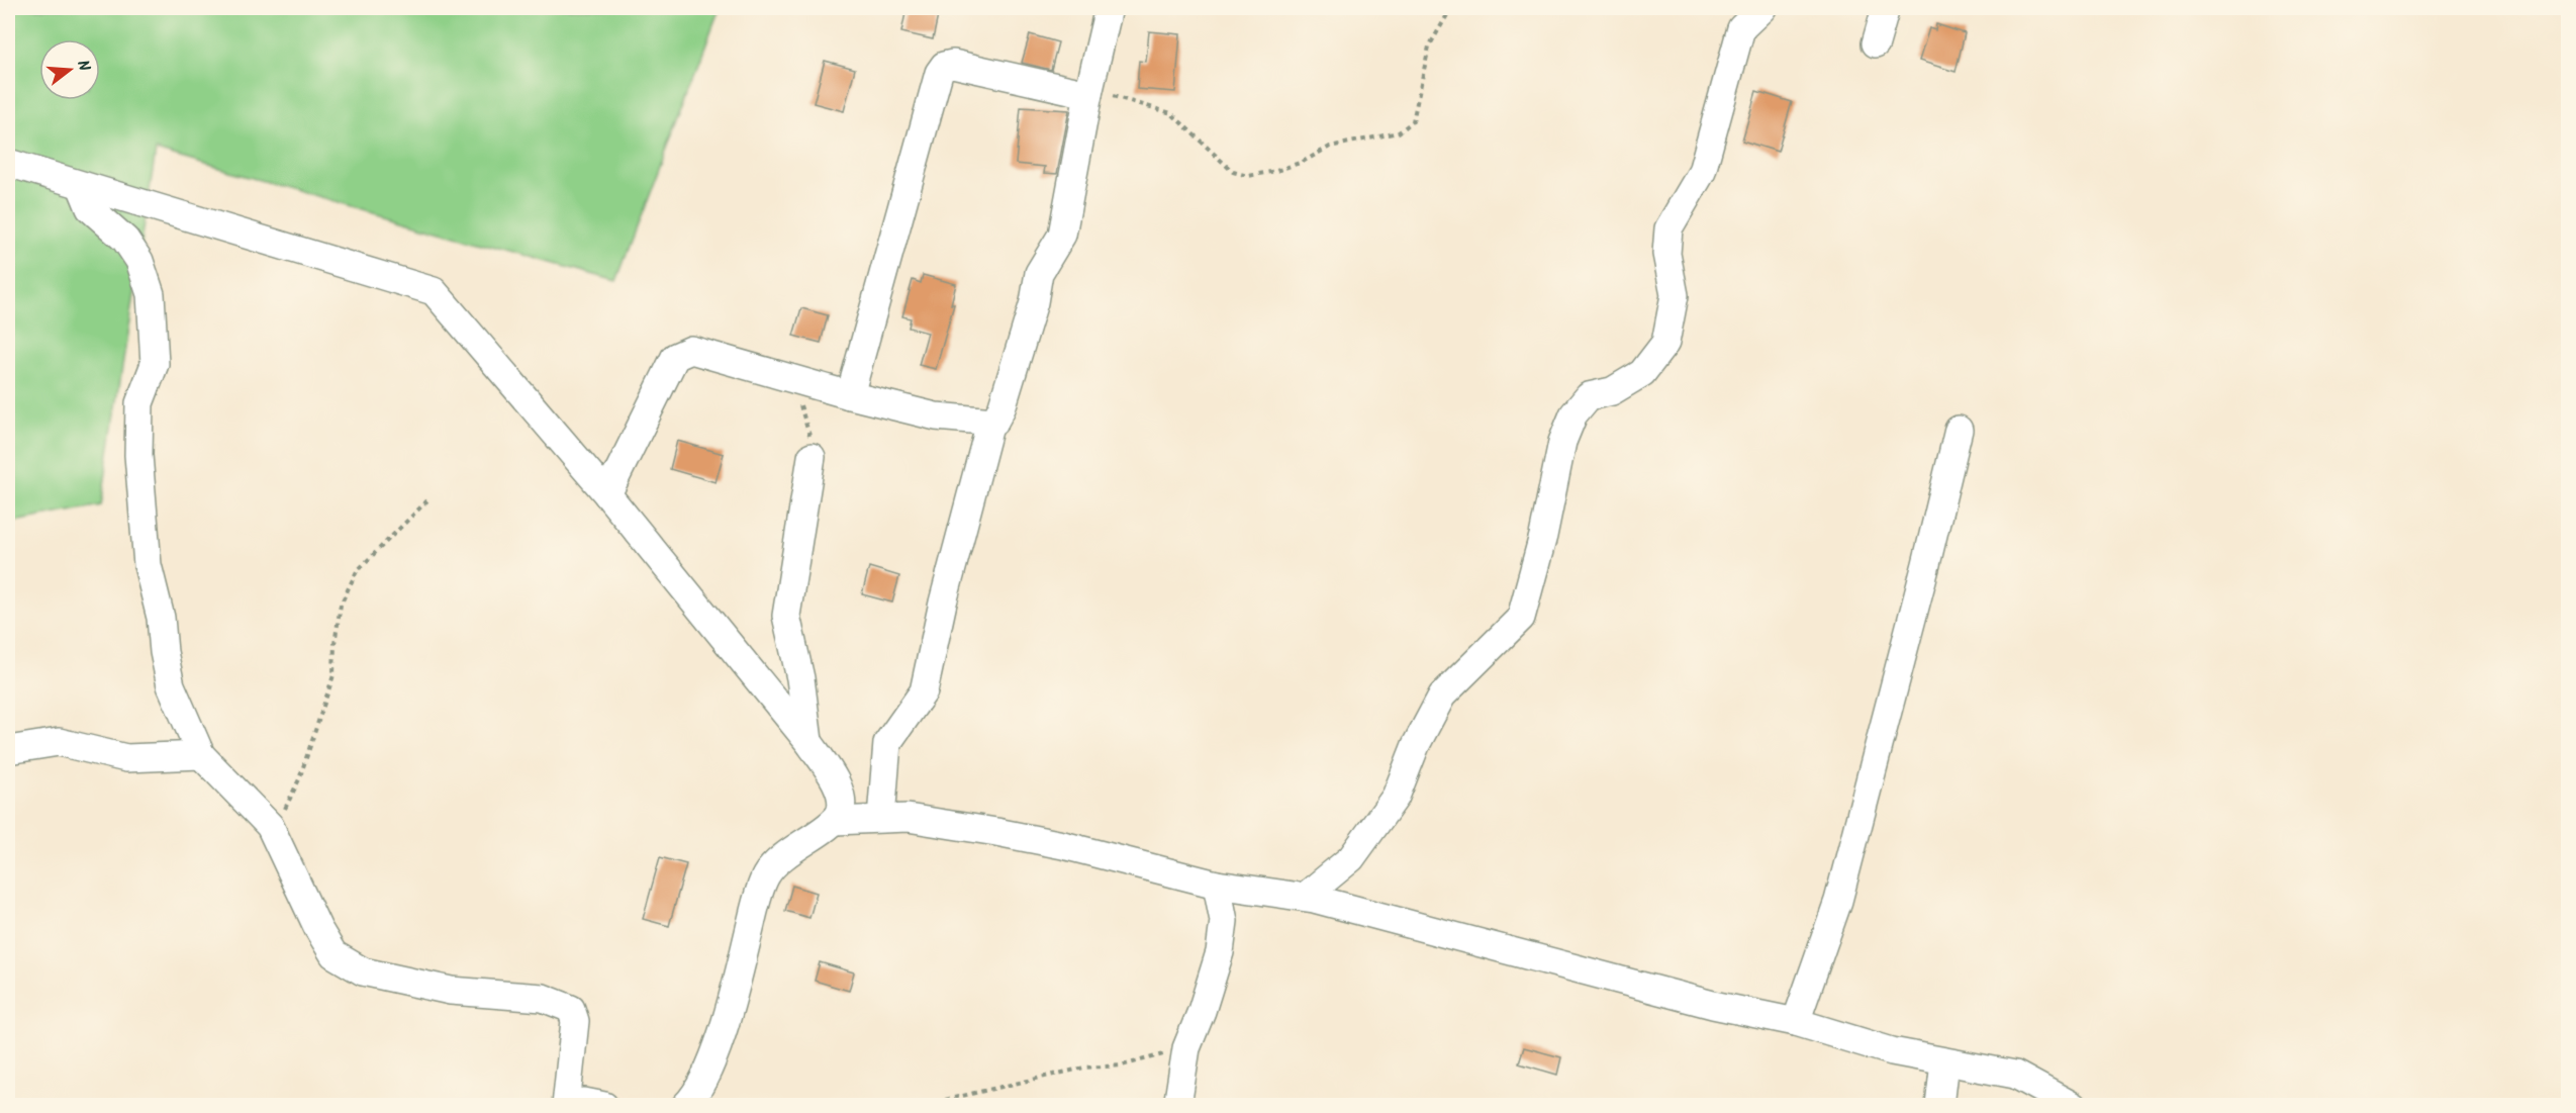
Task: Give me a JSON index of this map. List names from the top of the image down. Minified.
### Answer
{"north":"right"}
